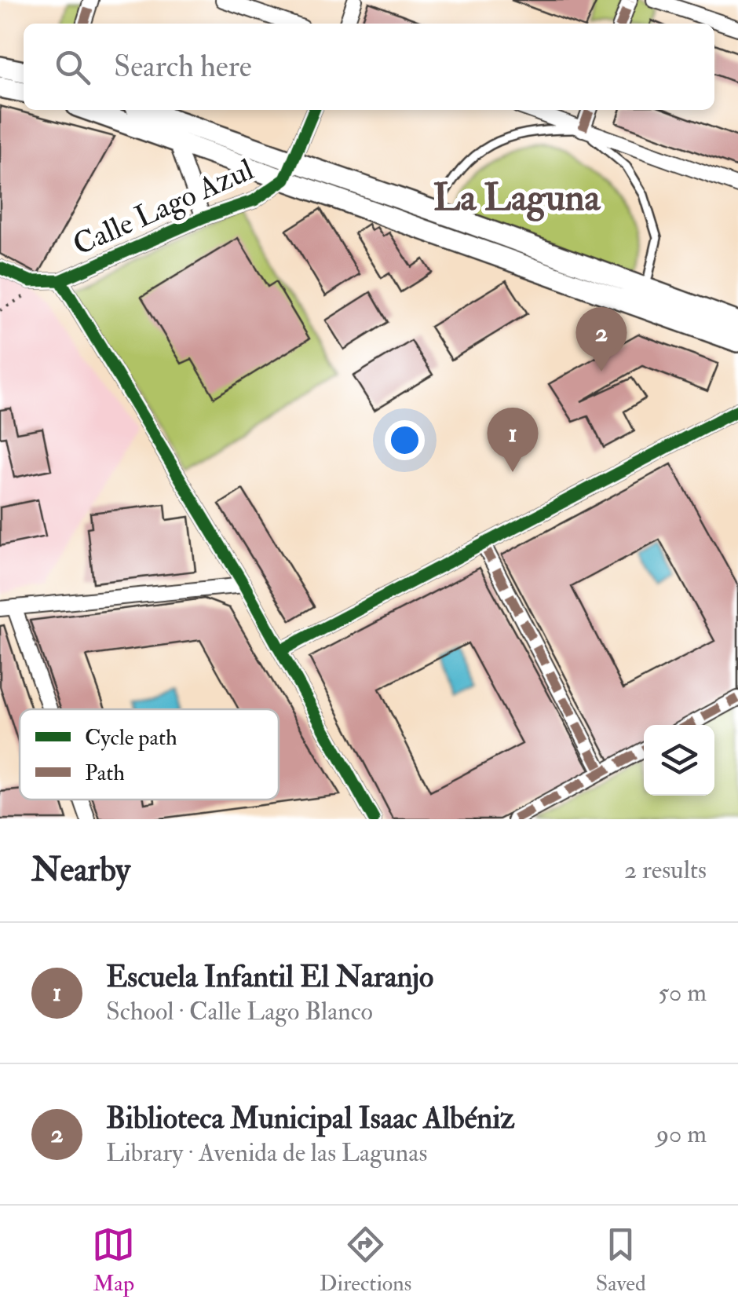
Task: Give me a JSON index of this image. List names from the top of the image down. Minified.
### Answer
{"streets":{"street":["Calle Lago Azul"]},"districts":["La Laguna"],"legend":["Cycle path","Path"],"page":{"search":"Search here","pins":["2","1"],"heading":["Nearby","2 results"],"list":[{"mark":"1","name":"Escuela Infantil El Naranjo","note":"School · Calle Lago Blanco","value":"50 m"},{"mark":"2","name":"Biblioteca Municipal Isaac Albéniz","note":"Library · Avenida de las Lagunas","value":"90 m"}],"nav":["Map","Directions","Saved"]}}
